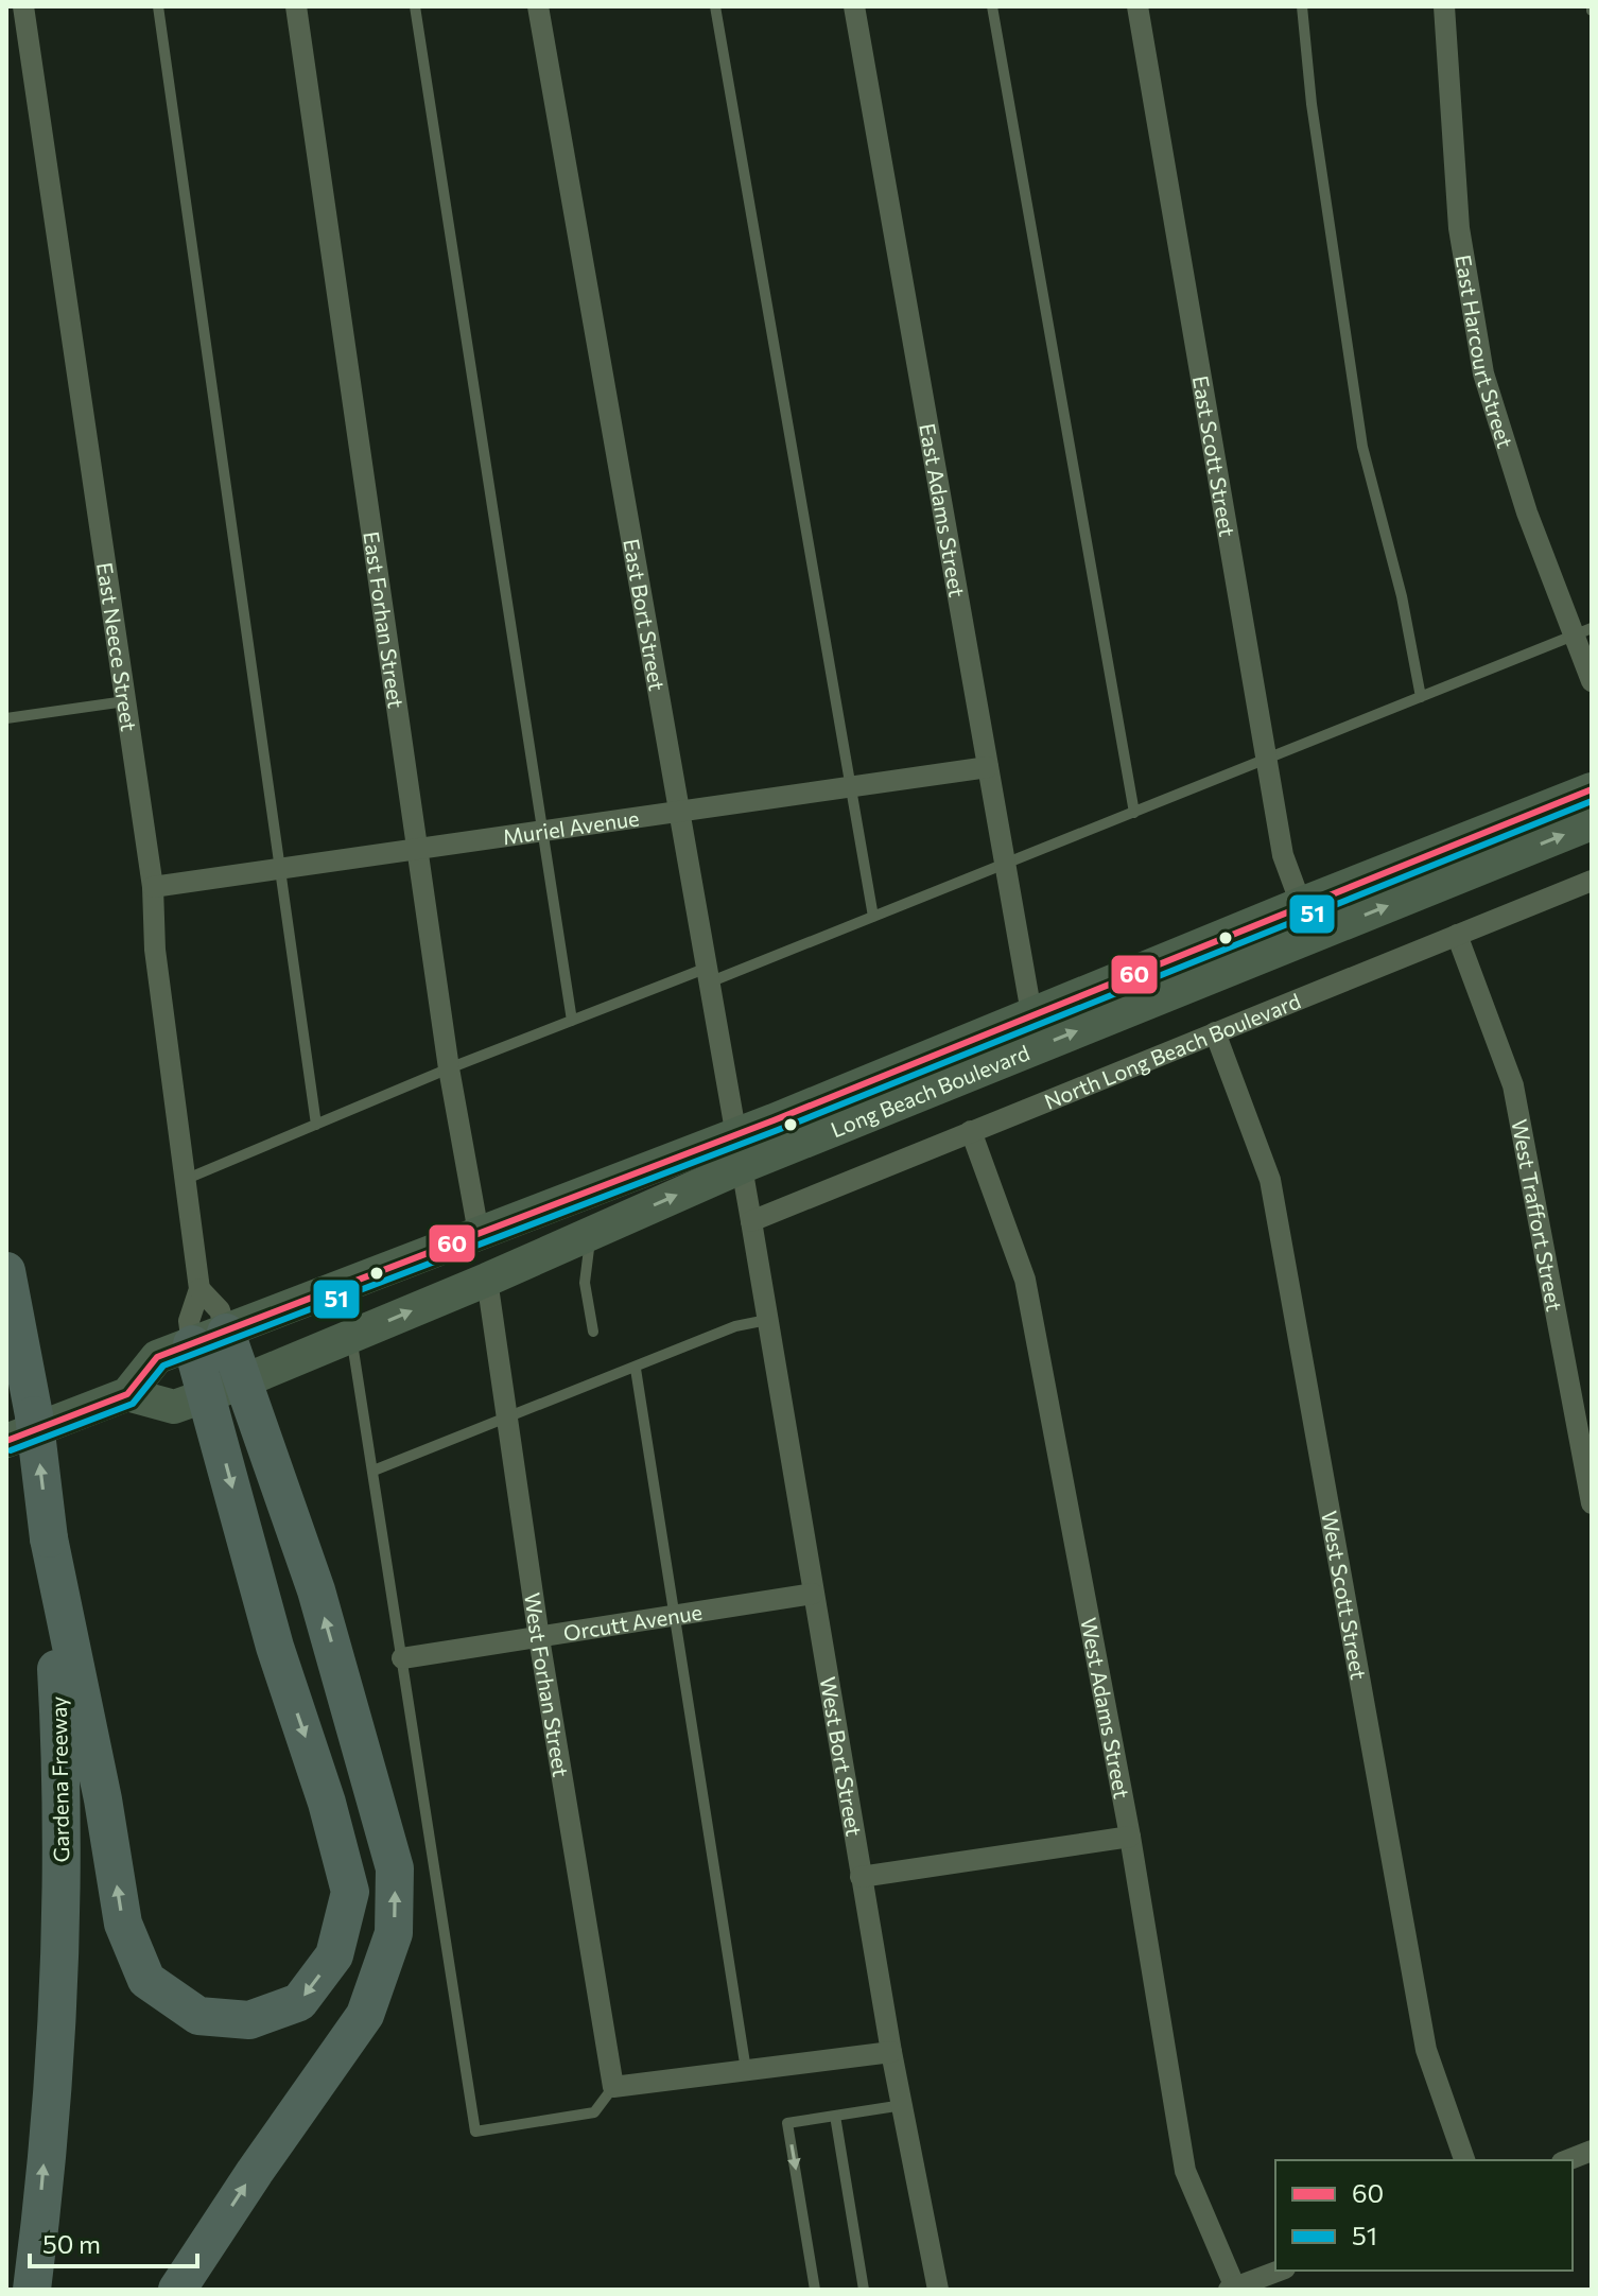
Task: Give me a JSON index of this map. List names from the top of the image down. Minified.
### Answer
{"streets":{"highway":["Gardena Freeway"],"main road":["Long Beach Boulevard"],"street":["East Harcourt Street","East Scott Street","East Adams Street","East Bort Street","East Forhan Street","East Neece Street","Muriel Avenue","North Long Beach Boulevard","West Traffort Street","West Scott Street","Orcutt Avenue","West Forhan Street","West Adams Street","West Bort Street"]},"crossings":[["East Scott Street","Long Beach Boulevard"],["East Adams Street","Muriel Avenue"],["East Adams Street","Long Beach Boulevard"],["East Bort Street","Muriel Avenue"],["East Bort Street","North Long Beach Boulevard"],["East Bort Street","Long Beach Boulevard"],["East Bort Street","West Bort Street"],["East Forhan Street","Muriel Avenue"],["East Forhan Street","Long Beach Boulevard"],["East Neece Street","Muriel Avenue"],["East Neece Street","Long Beach Boulevard"],["North Long Beach Boulevard","West Traffort Street"],["North Long Beach Boulevard","West Scott Street"],["North Long Beach Boulevard","West Adams Street"],["North Long Beach Boulevard","West Bort Street"],["Long Beach Boulevard","West Forhan Street"],["Orcutt Avenue","West Forhan Street"],["Orcutt Avenue","West Bort Street"]],"lines":["transit line 60","transit line 51"],"legend":["60","51"],"scale_bar":"50 m"}
